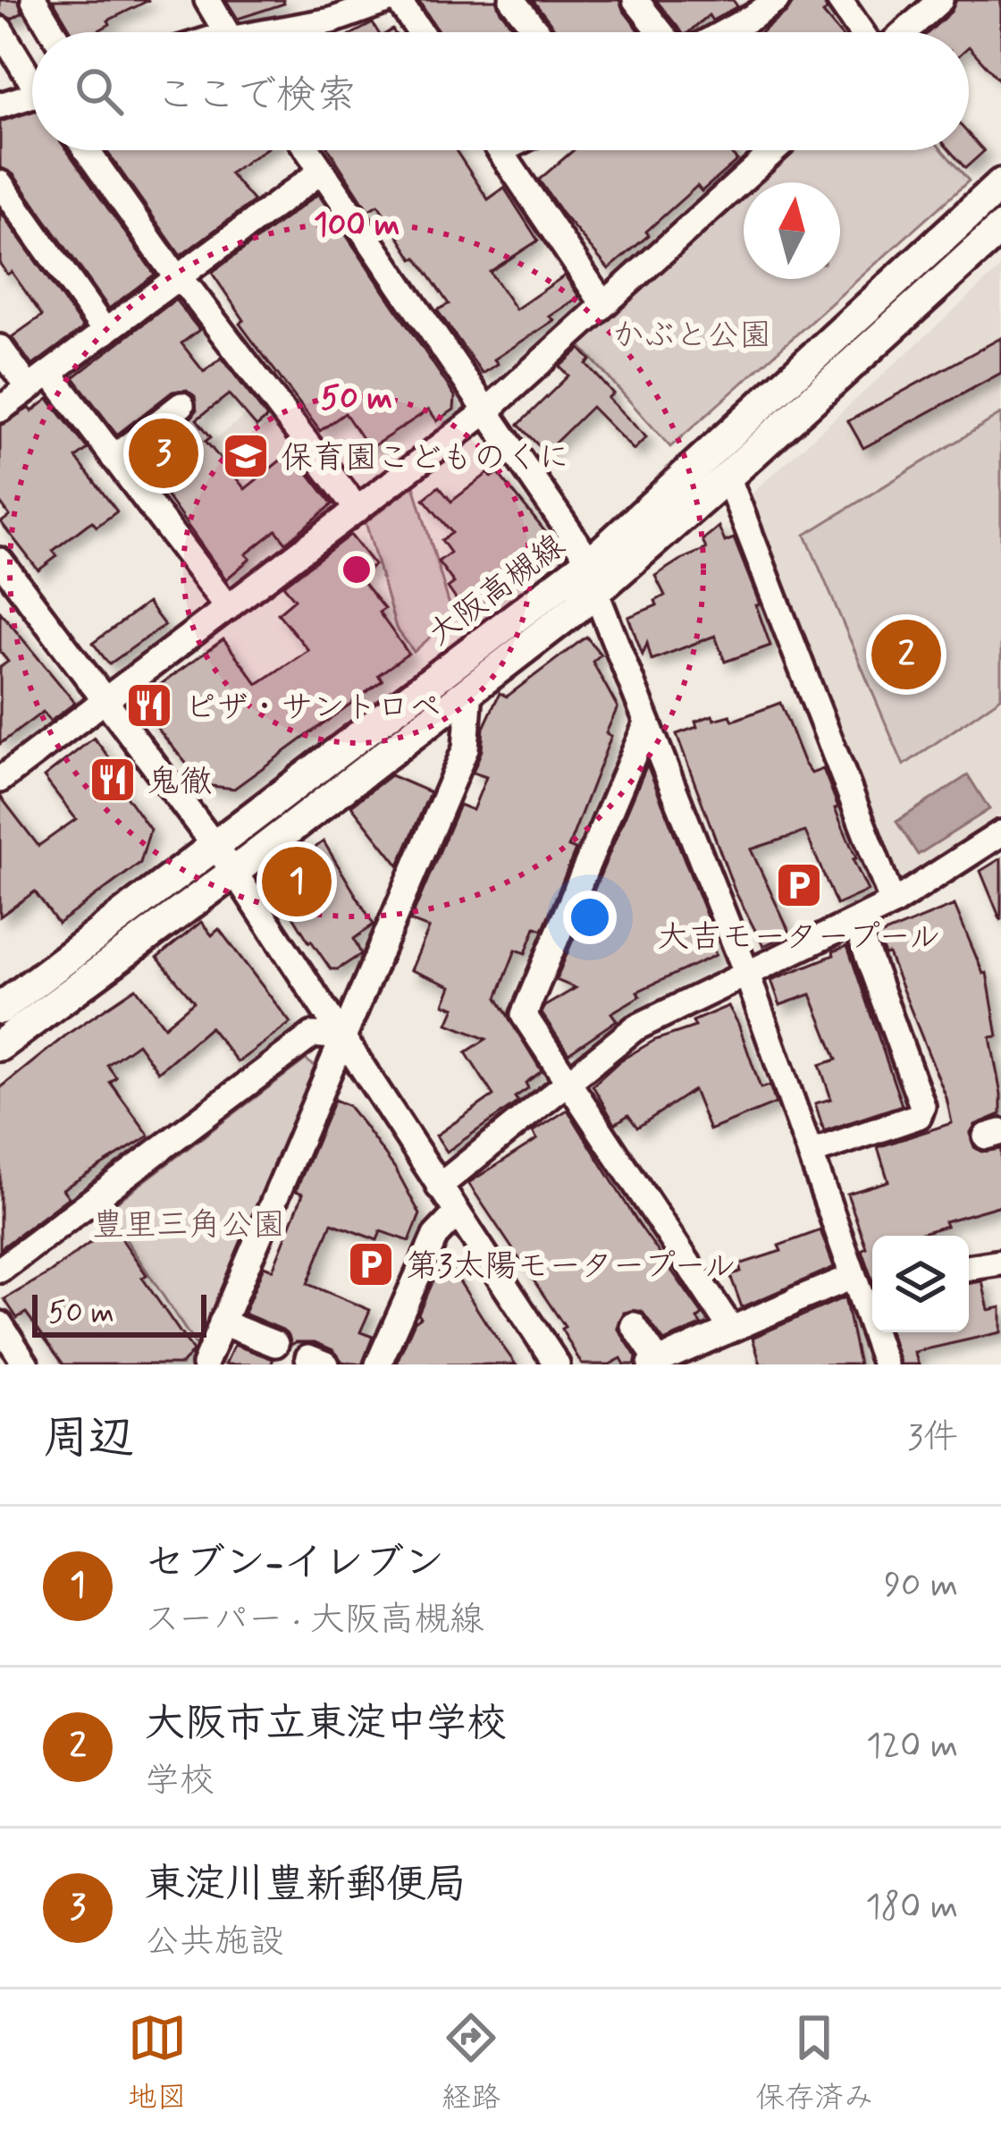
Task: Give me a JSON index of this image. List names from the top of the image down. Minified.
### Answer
{"streets":{"main road":["大阪高槻線"]},"parks":["かぶと公園","豊里三角公園"],"places":{"school or university":["保育園こどものくに"],"restaurant":["ピザ・サントロペ","鬼徹"],"parking":["大吉モータープール","第3太陽モータープール"]},"scale_bar":"50 m","north":"top","page":{"search":"ここで検索","pins":["3","2","1"],"scale":"50 m","heading":["周辺","3件"],"list":[{"mark":"1","name":"セブン-イレブン","note":"スーパー · 大阪高槻線","value":"90 m"},{"mark":"2","name":"大阪市立東淀中学校","note":"学校","value":"120 m"},{"mark":"3","name":"東淀川豊新郵便局","note":"公共施設","value":"180 m"}],"nav":["地図","経路","保存済み"]},"rings":["100 m","50 m"]}
